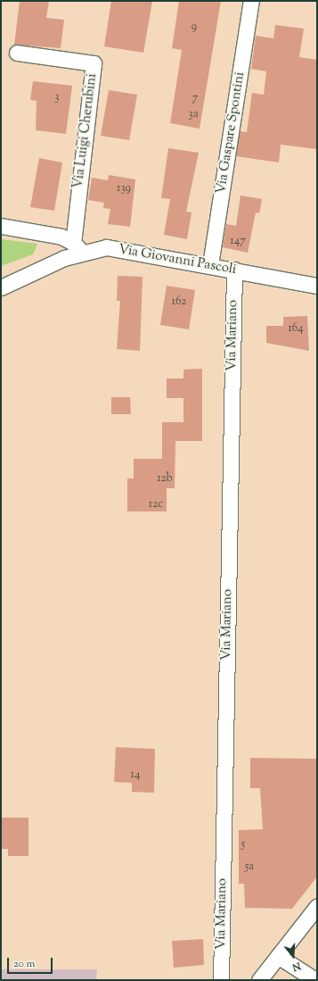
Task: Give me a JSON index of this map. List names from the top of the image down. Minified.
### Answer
{"streets":{"street":["Via Luigi Cherubini","Via Gaspare Spontini","Via Giovanni Pascoli","Via Mariano"]},"crossings":[["Via Luigi Cherubini","Via Giovanni Pascoli"],["Via Gaspare Spontini","Via Giovanni Pascoli"],["Via Giovanni Pascoli","Via Mariano"]],"house_numbers":["9","3","7","3a","139","147","162","164","12b","12c","14","5","5a"],"scale_bar":"20 m","north":"bottom"}
